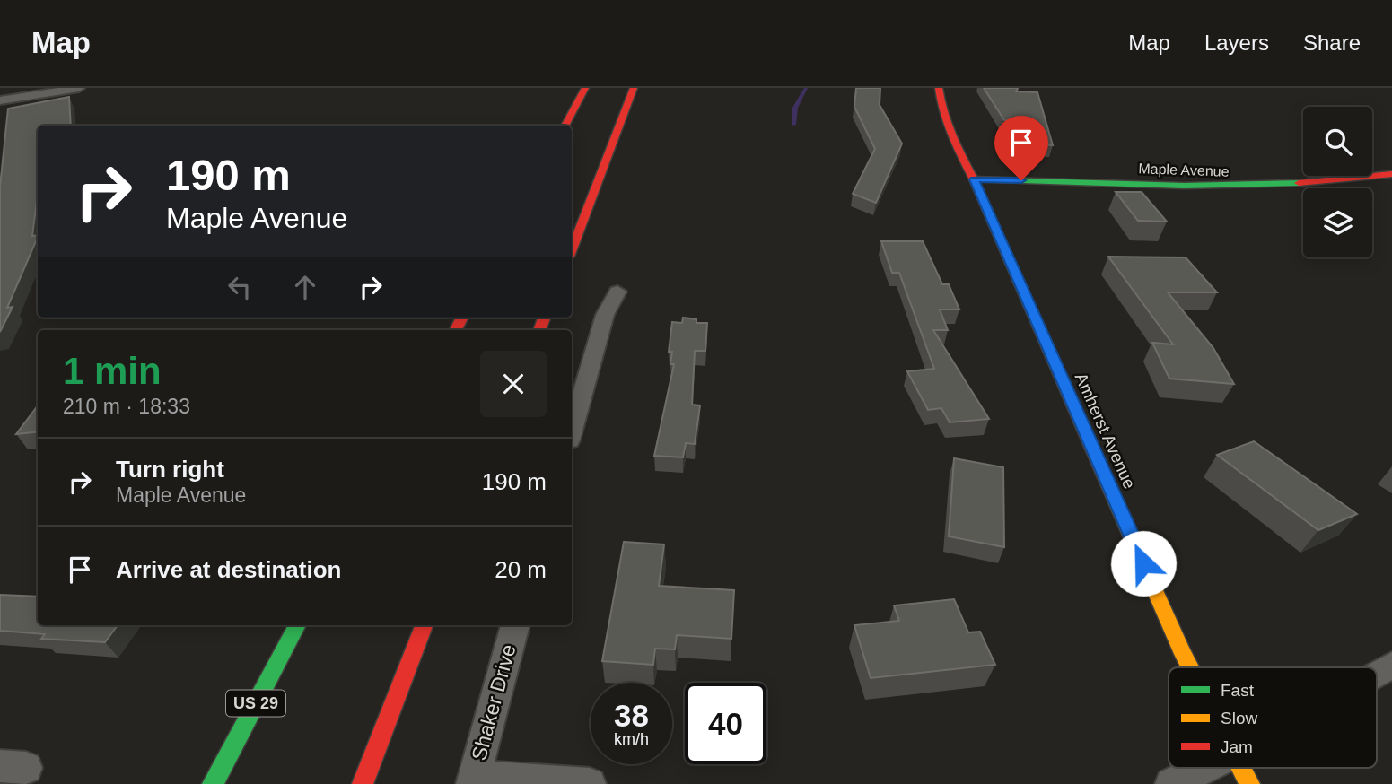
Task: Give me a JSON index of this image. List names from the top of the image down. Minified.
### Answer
{"streets":{"main road":["Maple Avenue","Amherst Avenue","US 29"],"street":["Shaker Drive"]},"crossings":[["Maple Avenue","Amherst Avenue"]],"legend":["Fast","Slow","Jam"],"page":{"header":"Map","nav":["Map","Layers","Share"],"turn":["190 m","Maple Avenue"],"heading":["1 min","210 m · 18:33"],"list":[{"name":"Turn right","note":"Maple Avenue","value":"190 m"},{"name":"Arrive at destination","value":"20 m"}],"speed":"38 km/h","limit":"40"}}
